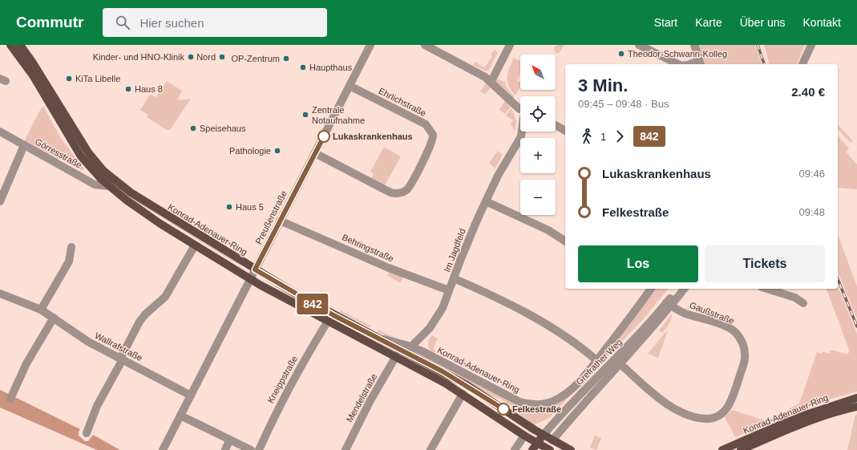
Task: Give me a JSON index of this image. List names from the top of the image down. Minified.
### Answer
{"streets":{"main road":["Konrad-Adenauer-Ring","Grefrather Weg"],"street":["Ehrlichstraße","Görresstraße","Preußenstraße","Behringstraße","Im Jagdfeld","Gaußstraße","Wallrafstraße","Kneippstraße","Mendelstraße"]},"crossings":[["Ehrlichstraße","Preußenstraße"],["Preußenstraße","Konrad-Adenauer-Ring"],["Preußenstraße","Behringstraße"],["Preußenstraße","Wallrafstraße"],["Konrad-Adenauer-Ring","Im Jagdfeld"],["Konrad-Adenauer-Ring","Grefrather Weg"],["Behringstraße","Im Jagdfeld"],["Gaußstraße","Grefrather Weg"]],"places":["Theodor-Schwann-Kolleg","Kinder- und HNO-Klinik","Nord","OP-Zentrum","Haupthaus","KiTa Libelle","Haus 8","Zentrale Notaufnahme","Speisehaus","Lukaskrankenhaus","Pathologie","Haus 5","Felkestraße"],"lines":["bus line 842"],"north":"top left","page":{"header":"Commutr","search":"Hier suchen","nav":["Start","Karte","Über uns","Kontakt"],"on_map":"842","map_buttons":["+","−"],"heading":["3 Min.","09:45 – 09:48 · Bus","2.40 €"],"legs":["1","842"],"list":[{"name":"Lukaskrankenhaus","value":"09:46"},{"name":"Felkestraße","value":"09:48"}],"buttons":["Los","Tickets"]}}
